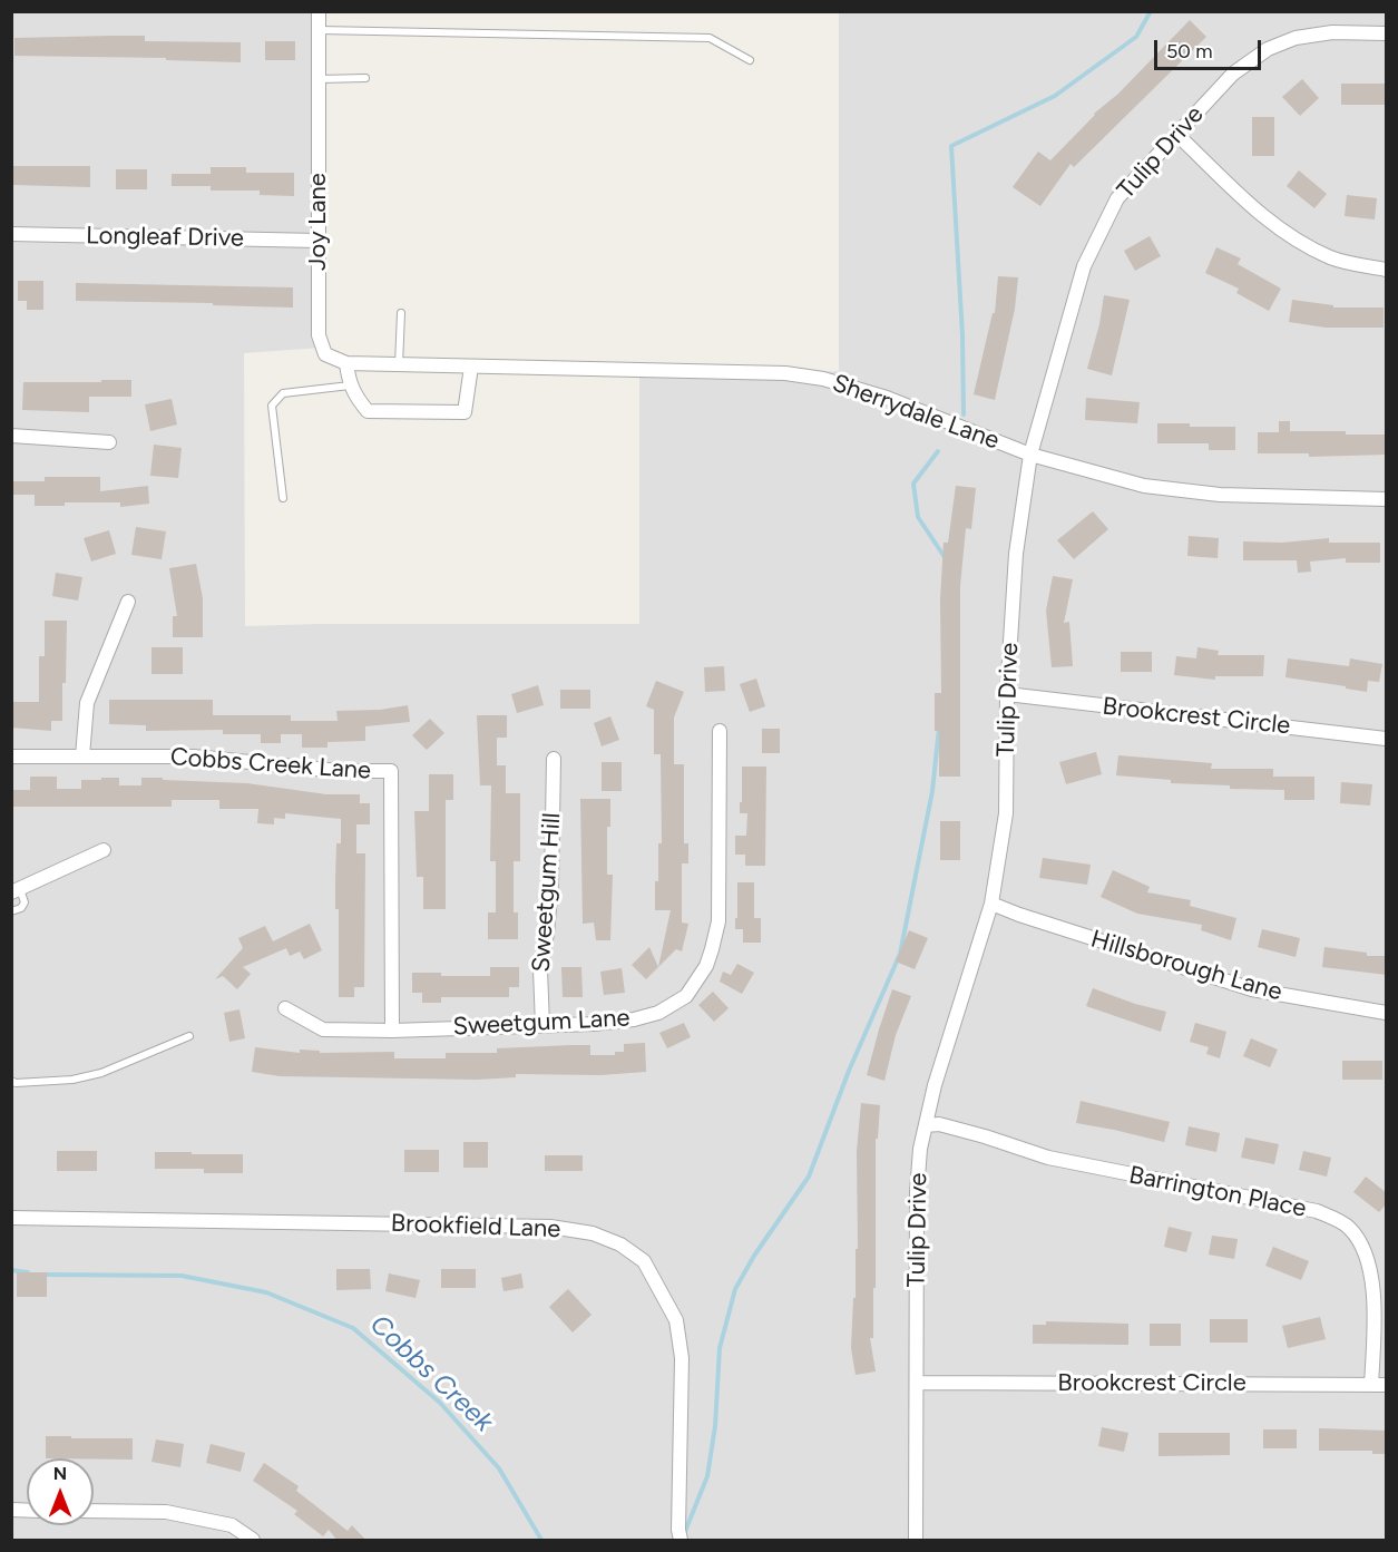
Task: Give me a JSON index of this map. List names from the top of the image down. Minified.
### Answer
{"streets":{"street":["Tulip Drive","Joy Lane","Longleaf Drive","Sherrydale Lane","Brookcrest Circle","Cobbs Creek Lane","Sweetgum Hill","Hillsborough Lane","Sweetgum Lane","Barrington Place","Brookfield Lane"]},"crossings":[["Tulip Drive","Sherrydale Lane"],["Tulip Drive","Brookcrest Circle"],["Tulip Drive","Hillsborough Lane"],["Tulip Drive","Barrington Place"],["Joy Lane","Longleaf Drive"],["Brookcrest Circle","Barrington Place"],["Cobbs Creek Lane","Sweetgum Lane"],["Sweetgum Hill","Sweetgum Lane"]],"water":["Cobbs Creek"],"scale_bar":"50 m","north":"top"}
